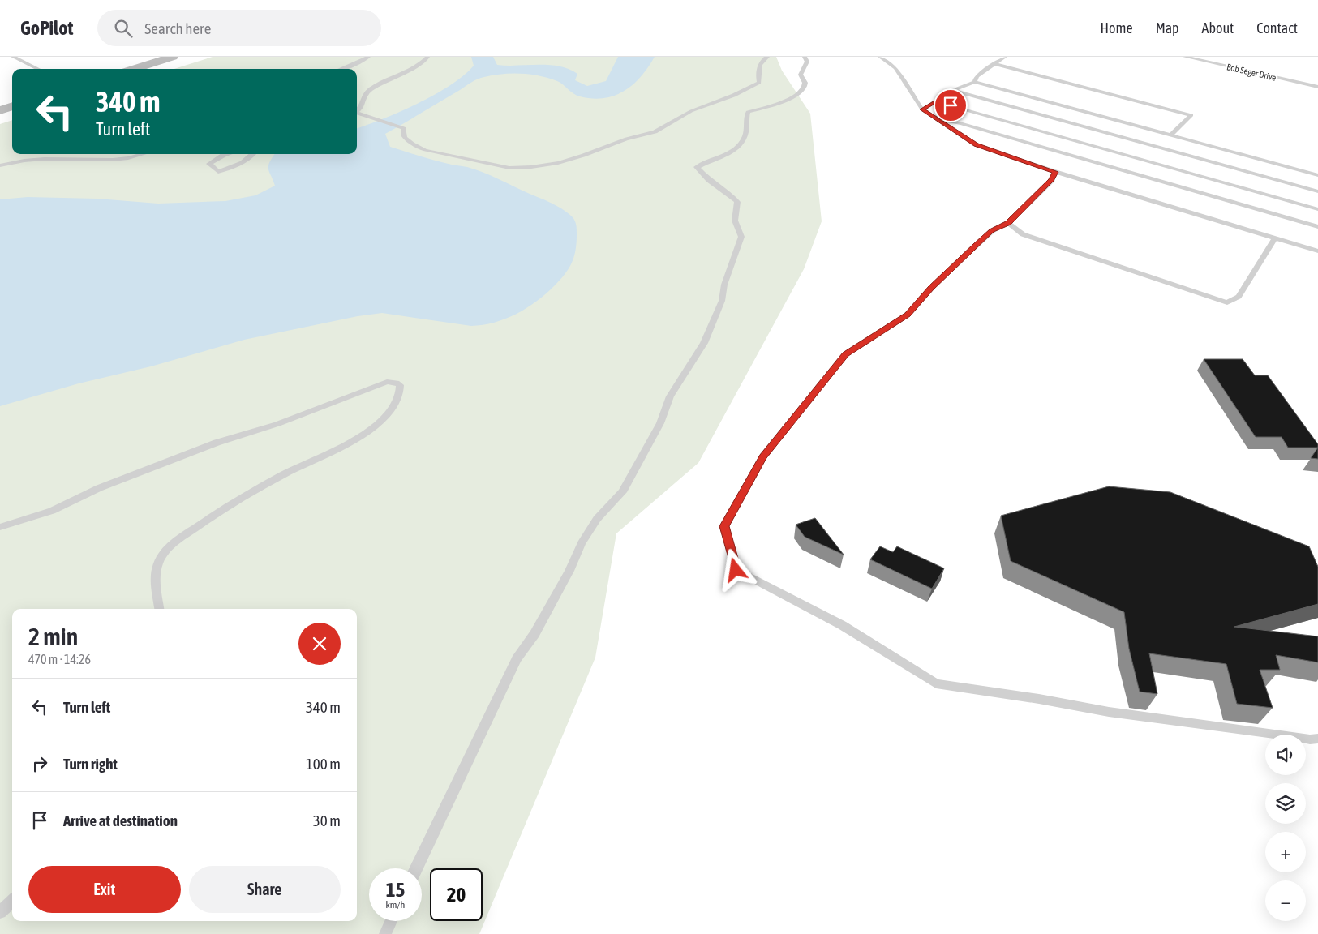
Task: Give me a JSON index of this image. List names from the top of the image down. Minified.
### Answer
{"streets":{"lane":["Bob Seger Drive"]},"page":{"header":"GoPilot","search":"Search here","nav":["Home","Map","About","Contact"],"turn":["340 m","Turn left"],"heading":["2 min","470 m · 14:26"],"list":[{"name":"Turn left","value":"340 m"},{"name":"Turn right","value":"100 m"},{"name":"Arrive at destination","value":"30 m"}],"map_buttons":["+","−"],"buttons":["Exit","Share"],"speed":"15 km/h","limit":"20"}}
